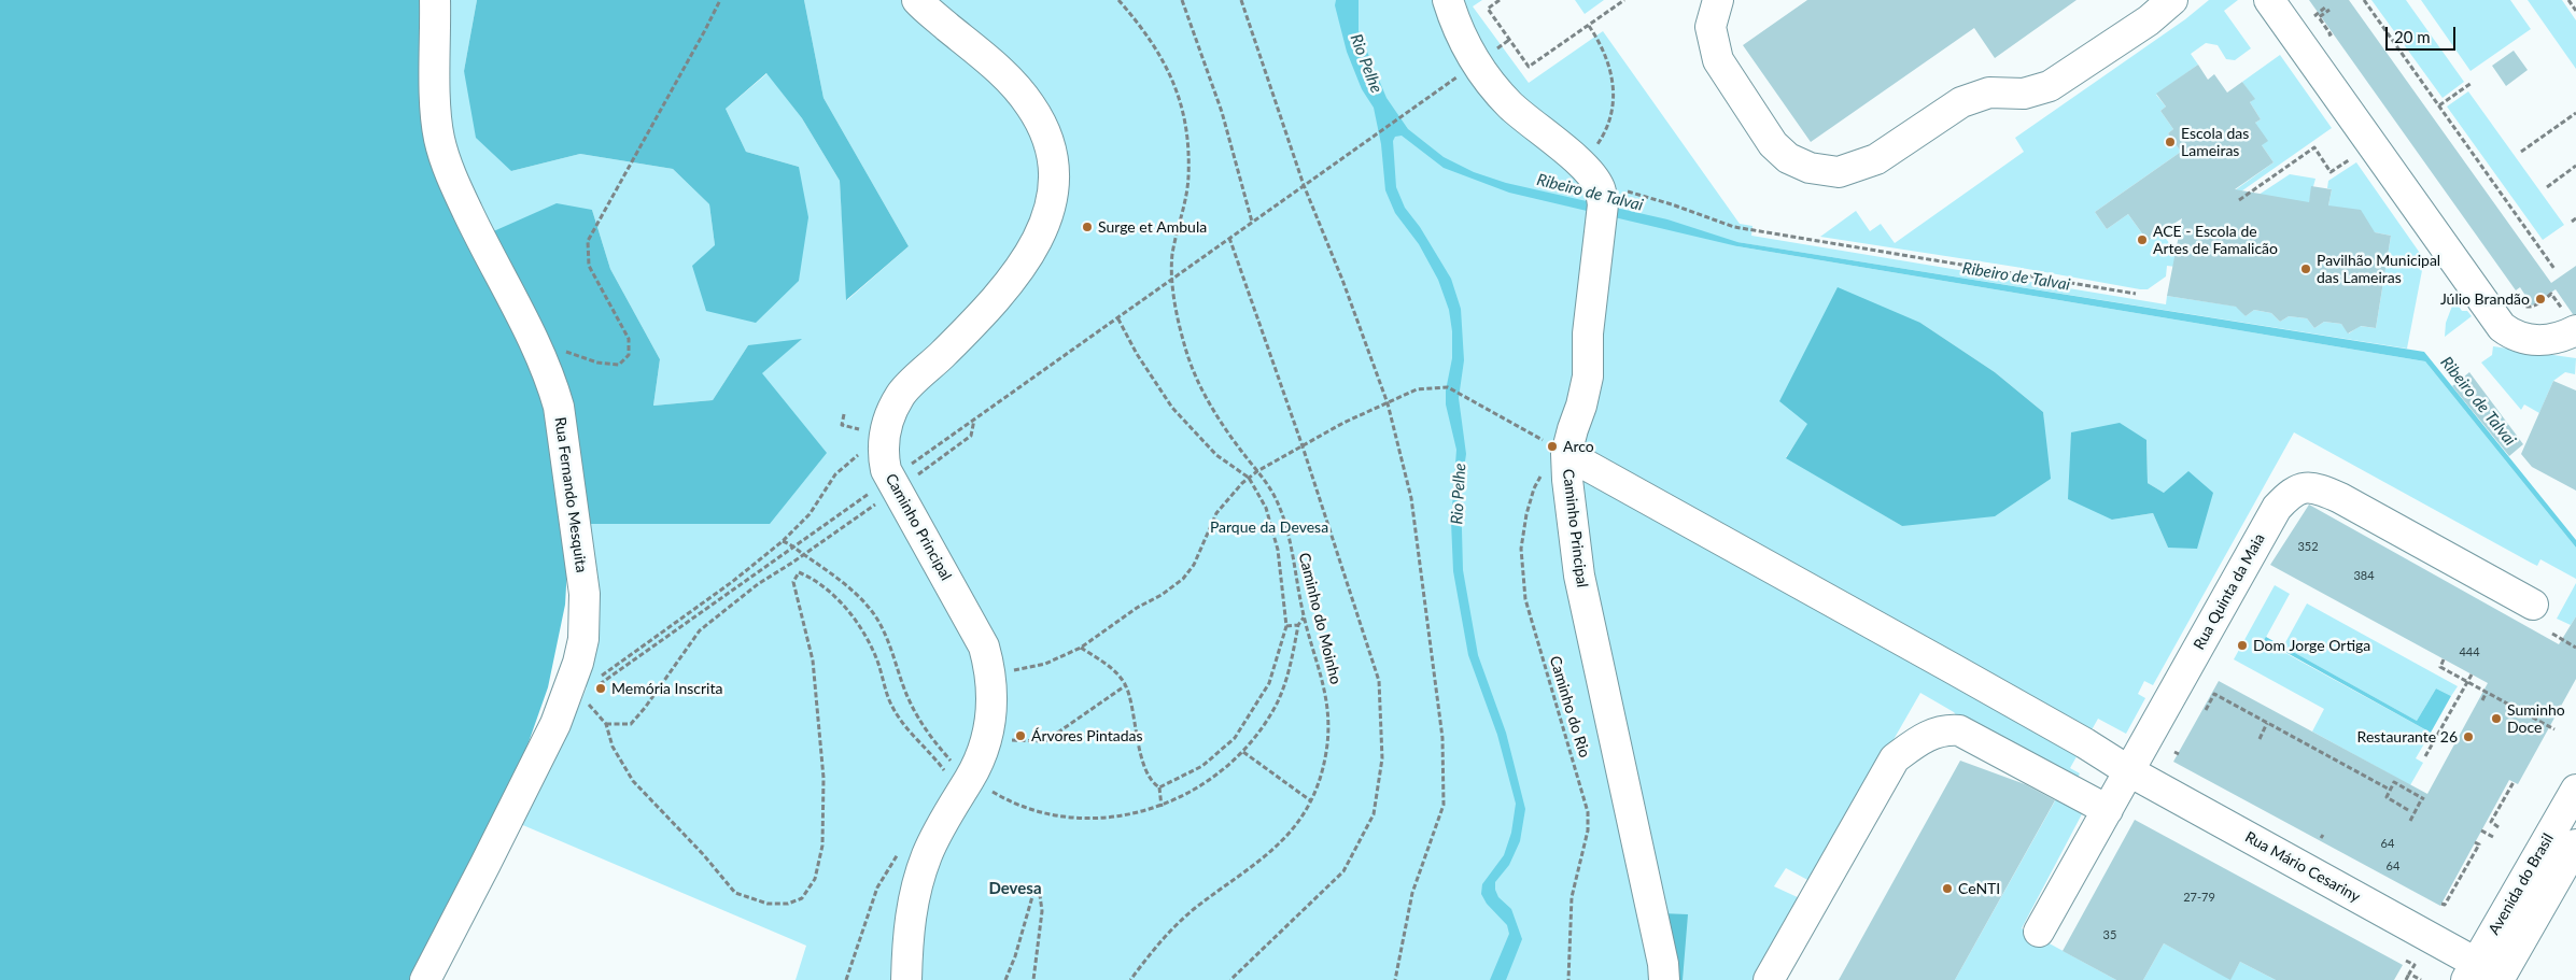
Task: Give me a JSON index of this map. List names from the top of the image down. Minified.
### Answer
{"streets":{"street":["Rua Fernando Mesquita","Caminho Principal","Rua Quinta da Maia","Rua Mário Cesariny","Avenida do Brasil"],"path":["Caminho do Moinho","Caminho do Rio"]},"crossings":[["Caminho Principal","Caminho do Rio"],["Caminho Principal","Rua Mário Cesariny"],["Rua Quinta da Maia","Rua Mário Cesariny"],["Caminho do Rio","Rua Mário Cesariny"],["Rua Mário Cesariny","Avenida do Brasil"]],"districts":["Devesa"],"water":["Rio Pelhe","Ribeiro de Talvai"],"parks":["Parque da Devesa"],"places":["Escola das Lameiras","Surge et Ambula","ACE - Escola de Artes de Famalicão","Pavilhão Municipal das Lameiras","Júlio Brandão","Arco","Dom Jorge Ortiga","Memória Inscrita","Suminho Doce","Árvores Pintadas","Restaurante 26","CeNTI"],"house_numbers":["352","384","444","64","64","27-79","35"],"scale_bar":"20 m"}
